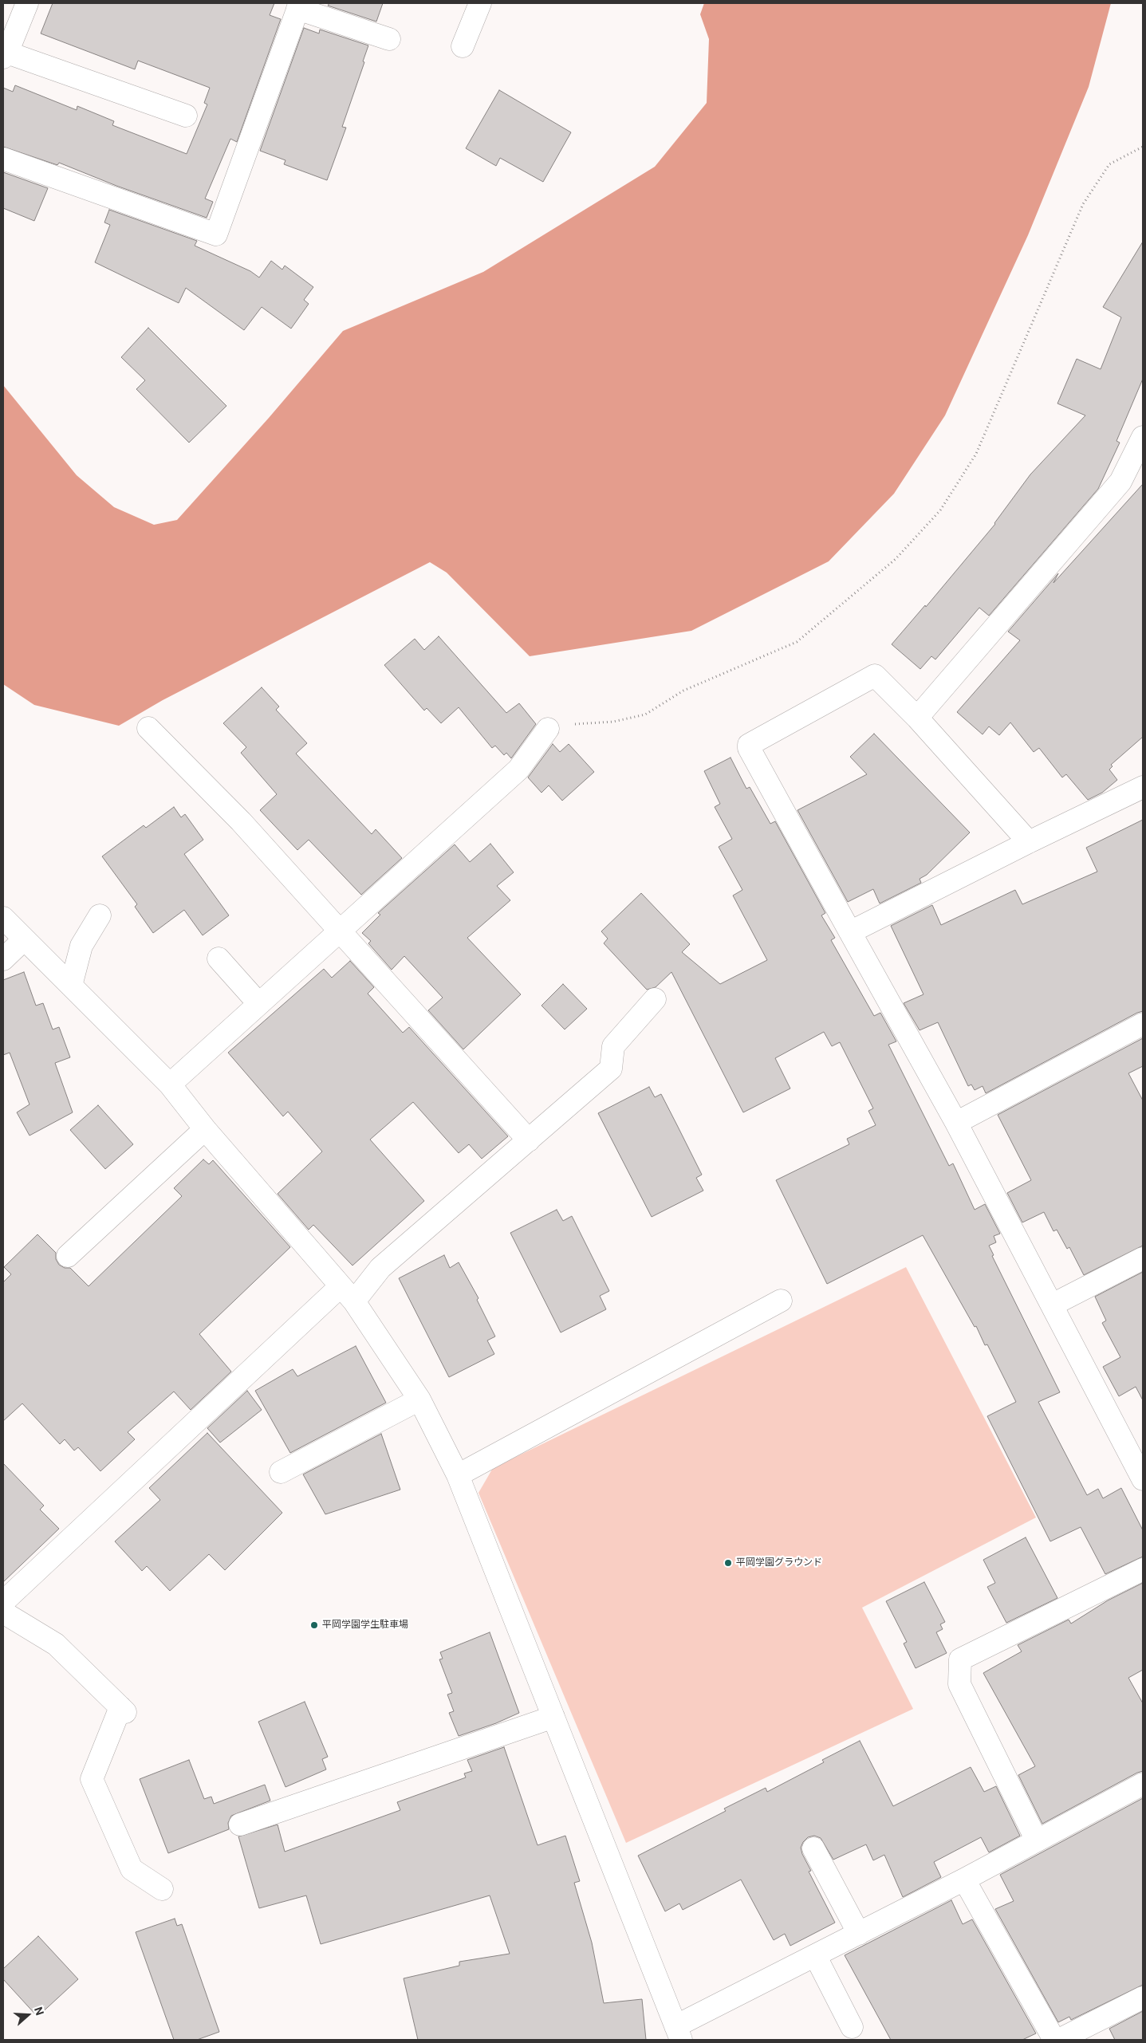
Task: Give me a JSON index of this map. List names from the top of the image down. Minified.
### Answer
{"places":["平岡学園グラウンド","平岡学園学生駐車場"],"north":"right"}
